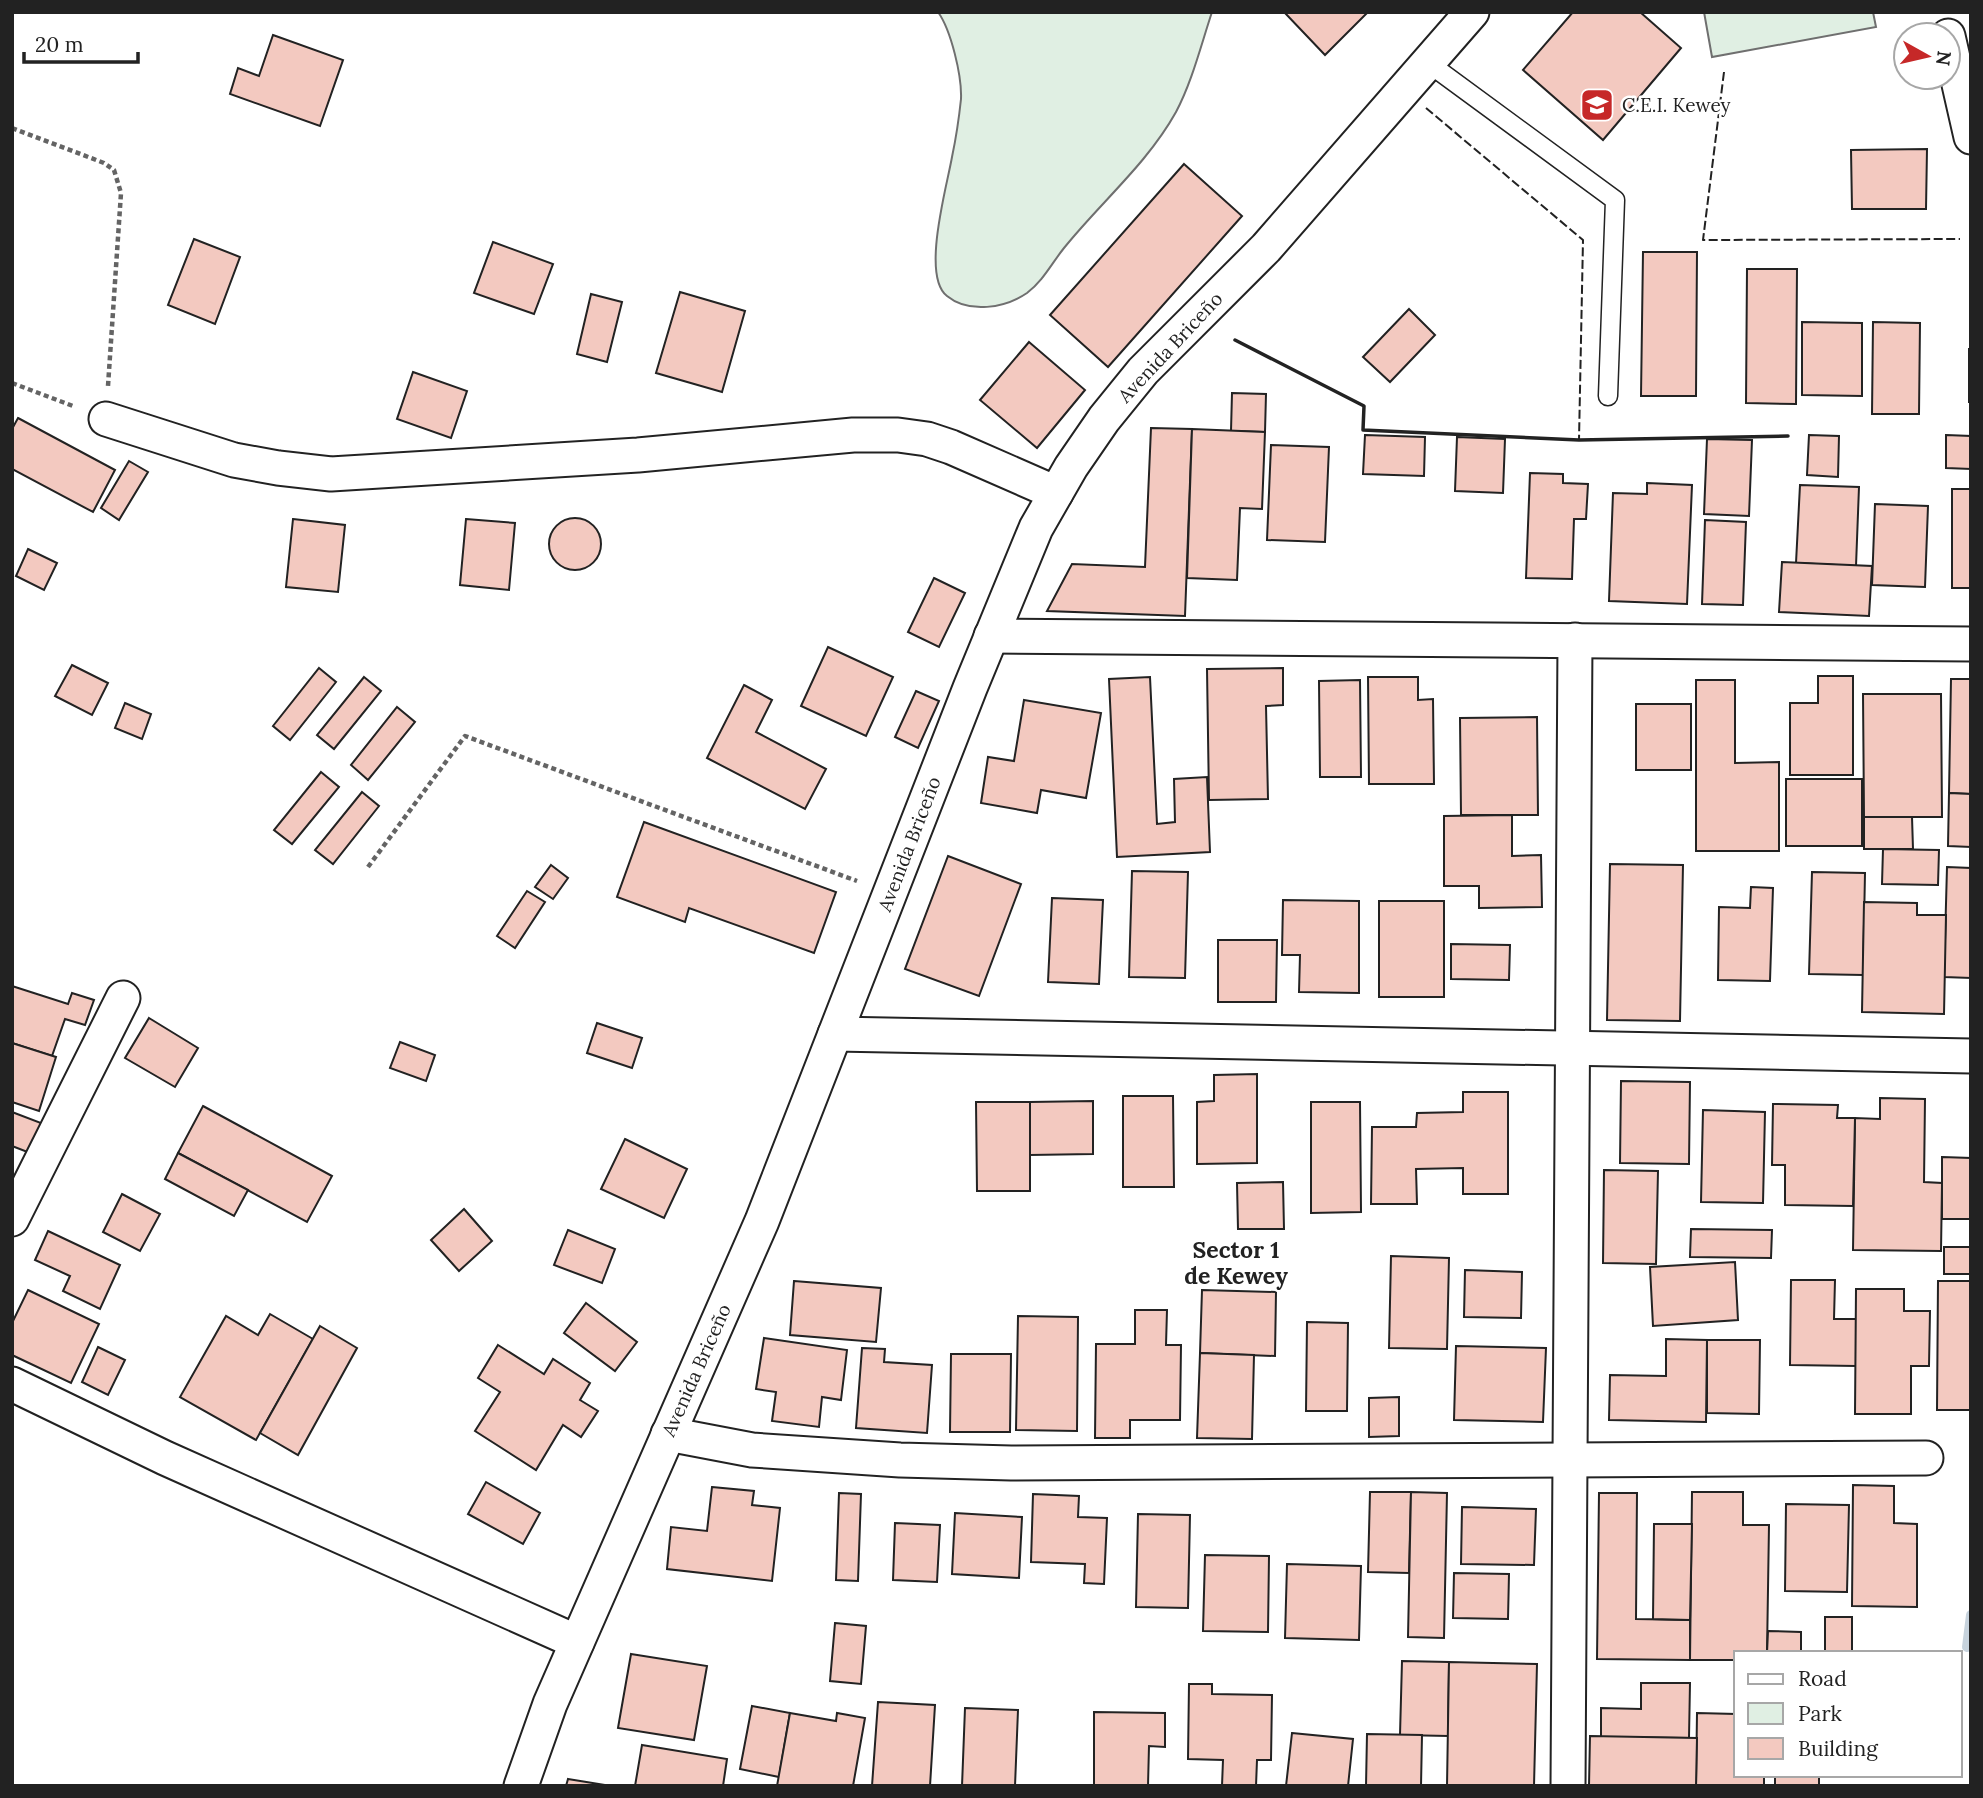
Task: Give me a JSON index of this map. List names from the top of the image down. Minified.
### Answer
{"streets":{"street":["Avenida Briceño"]},"districts":["Sector 1 de Kewey"],"places":{"school or university":["C.E.I. Kewey"]},"legend":["Road","Park","Building"],"scale_bar":"20 m","north":"right"}
